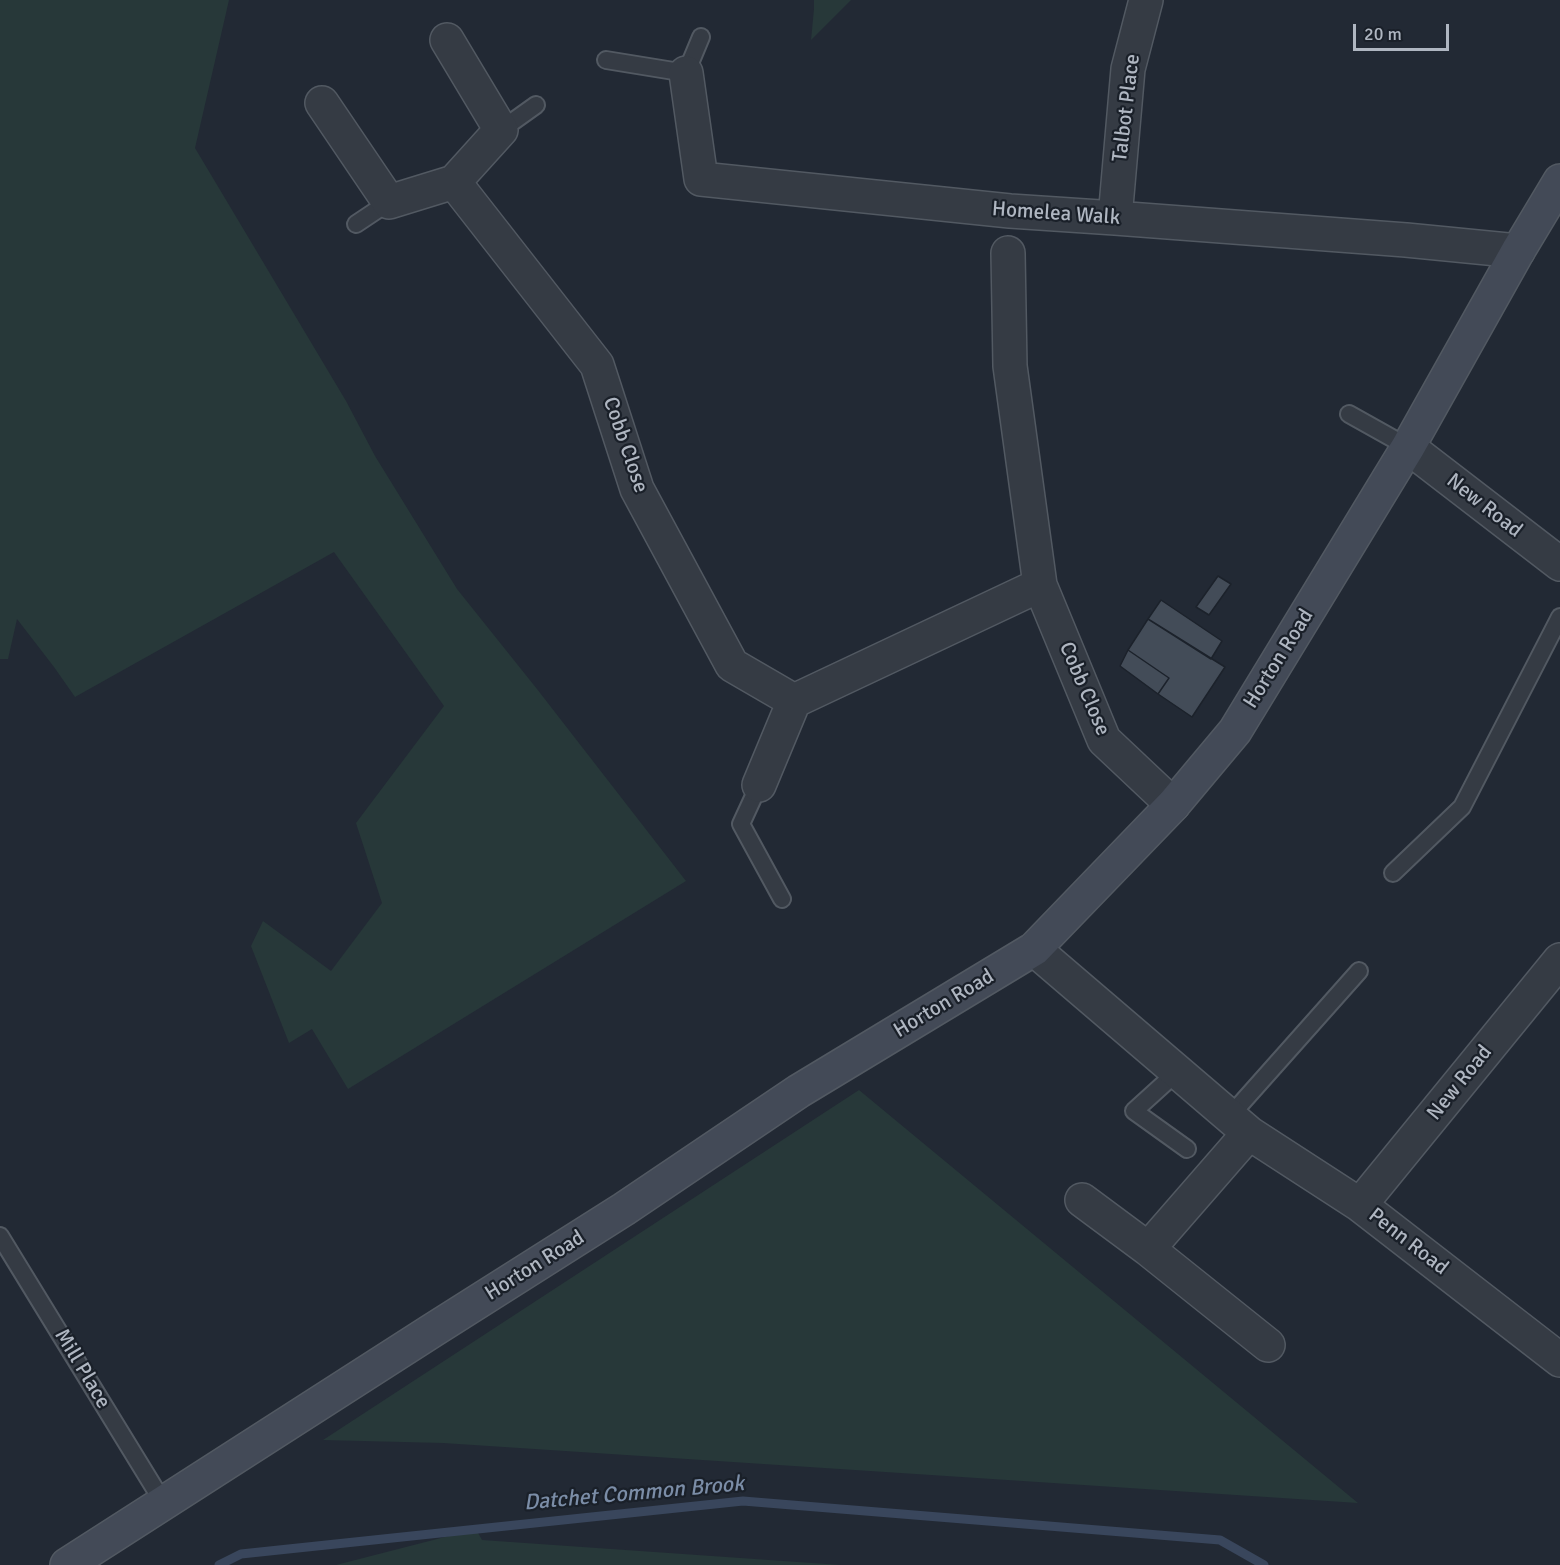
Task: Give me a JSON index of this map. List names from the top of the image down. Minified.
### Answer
{"streets":{"main road":["Horton Road"],"street":["Talbot Place","Homelea Walk","Cobb Close","New Road","Penn Road"],"lane":["Mill Place"]},"crossings":[["Talbot Place","Homelea Walk"],["Homelea Walk","Horton Road"],["Cobb Close","Horton Road"],["New Road","Horton Road"],["New Road","Penn Road"],["Horton Road","Penn Road"],["Horton Road","Mill Place"]],"water":["Datchet Common Brook"],"scale_bar":"20 m"}
